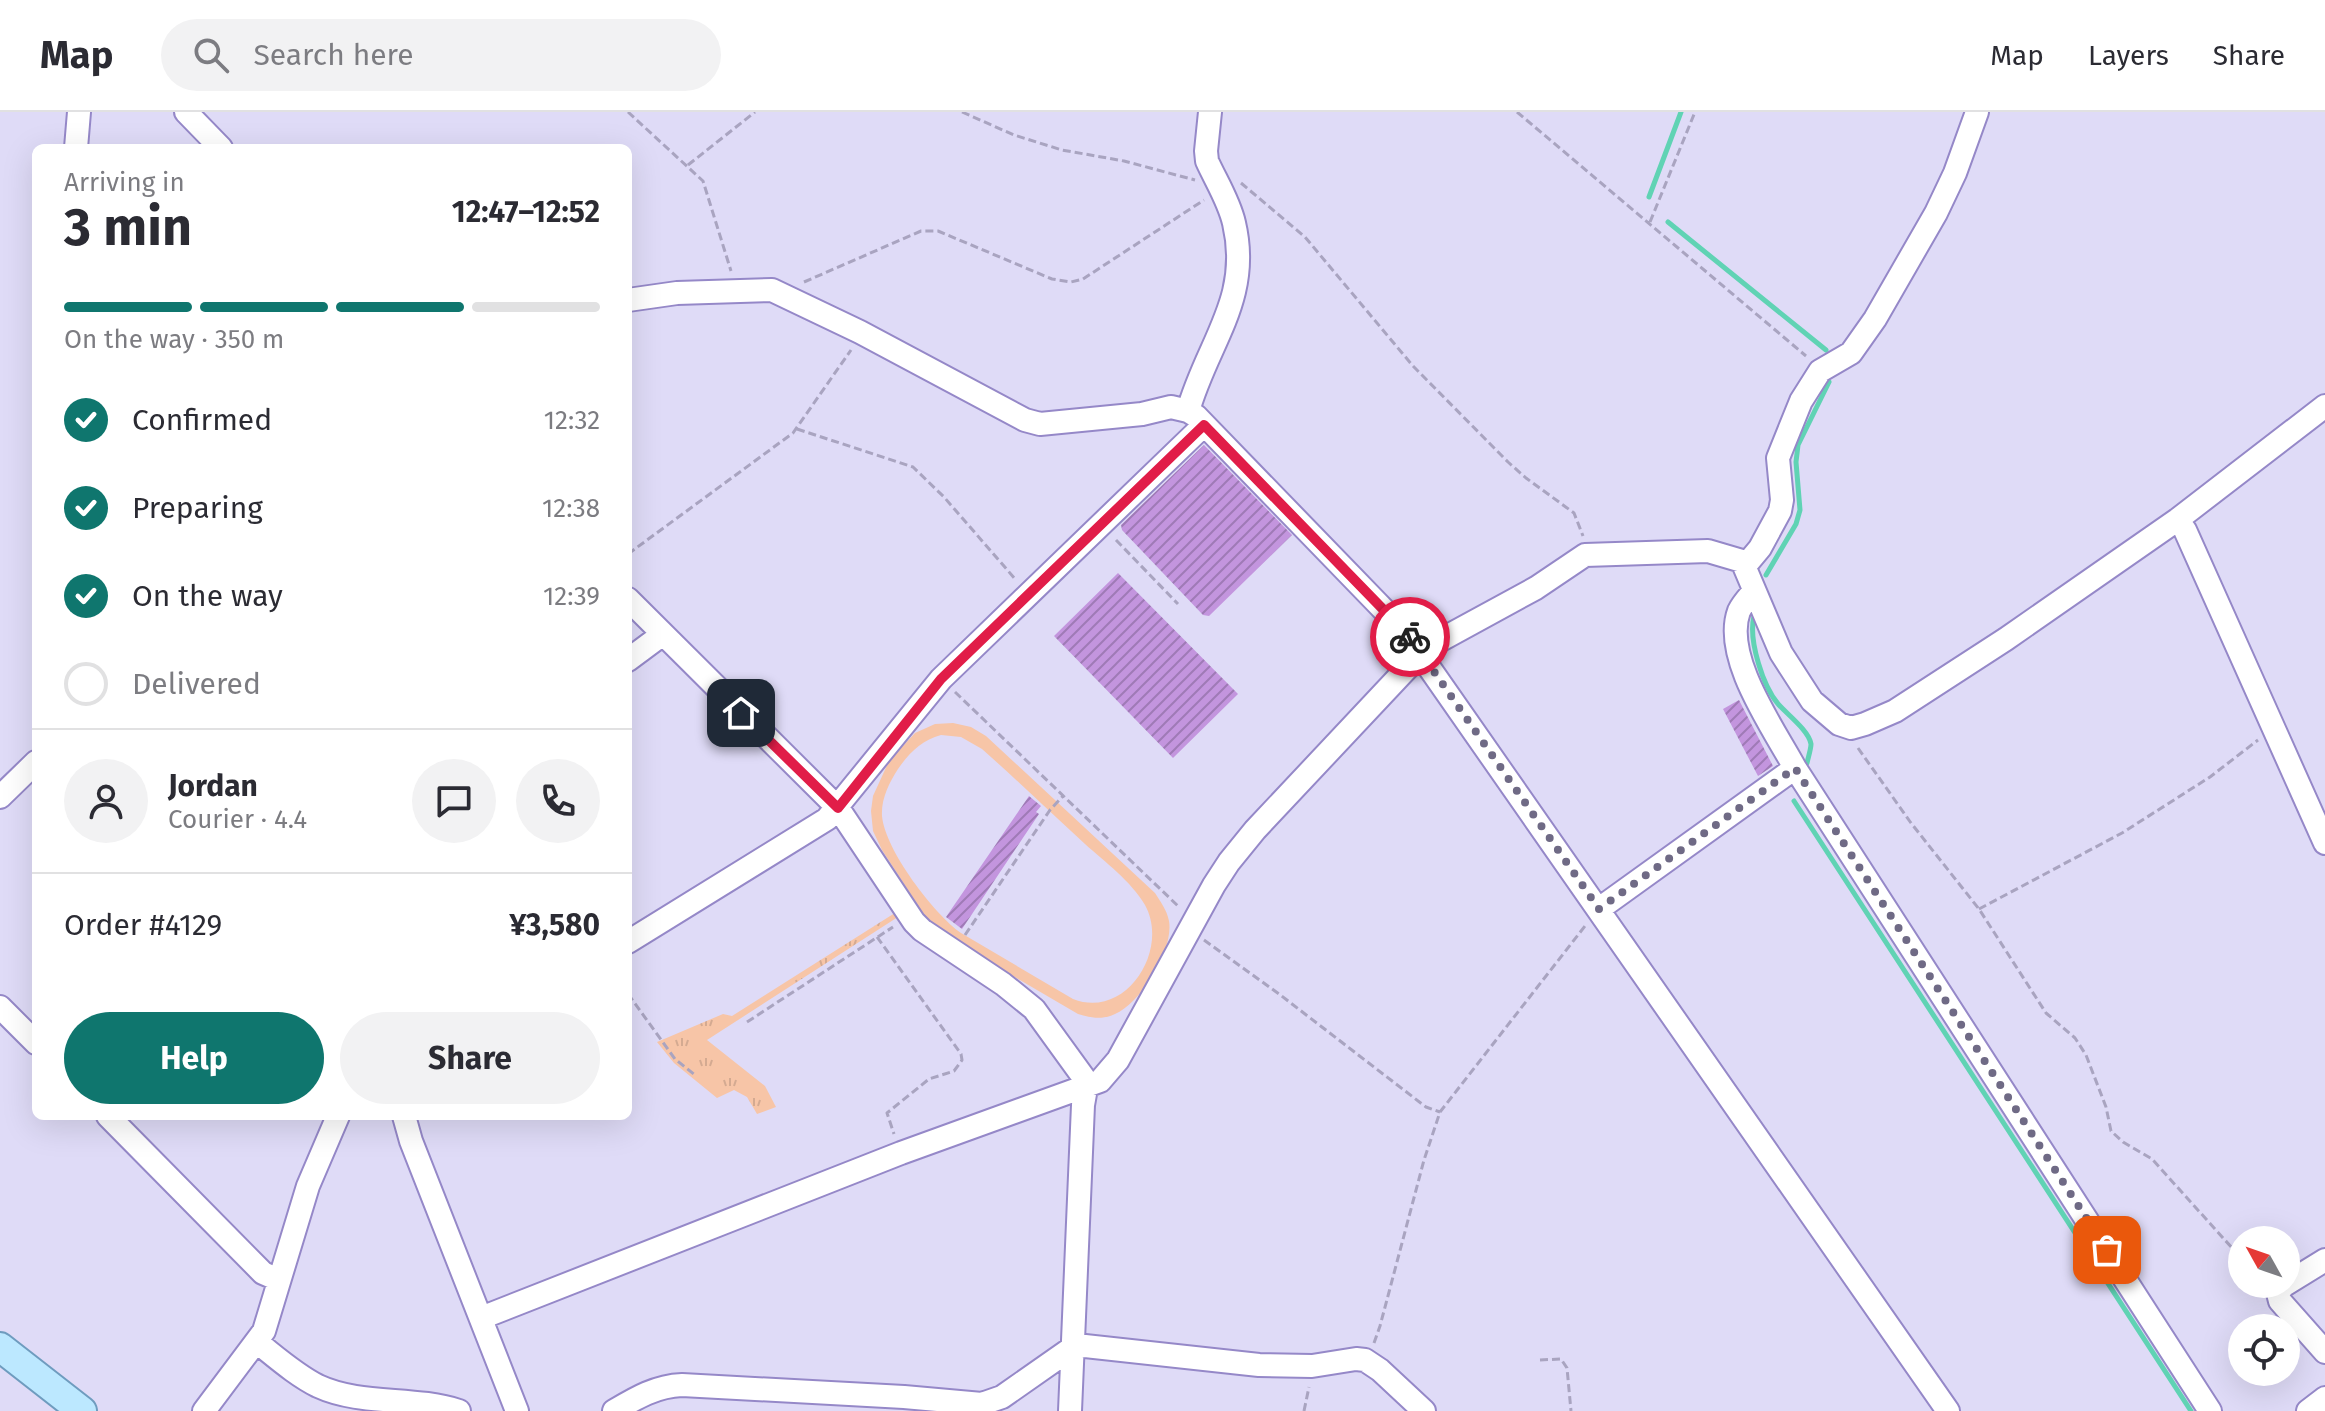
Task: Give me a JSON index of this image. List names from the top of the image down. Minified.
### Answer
{"north":"top left","page":{"header":"Map","search":"Search here","nav":["Map","Layers","Share"],"heading":["3 min","Arriving in","12:47–12:52"],"panel":["Jordan","Courier · 4.4","Order #4129","¥3,580"],"bar":"On the way · 350 m","list":[["Confirmed","12:32"],["Preparing","12:38"],["On the way","12:39"],"Delivered"],"buttons":["Help","Share"]}}
